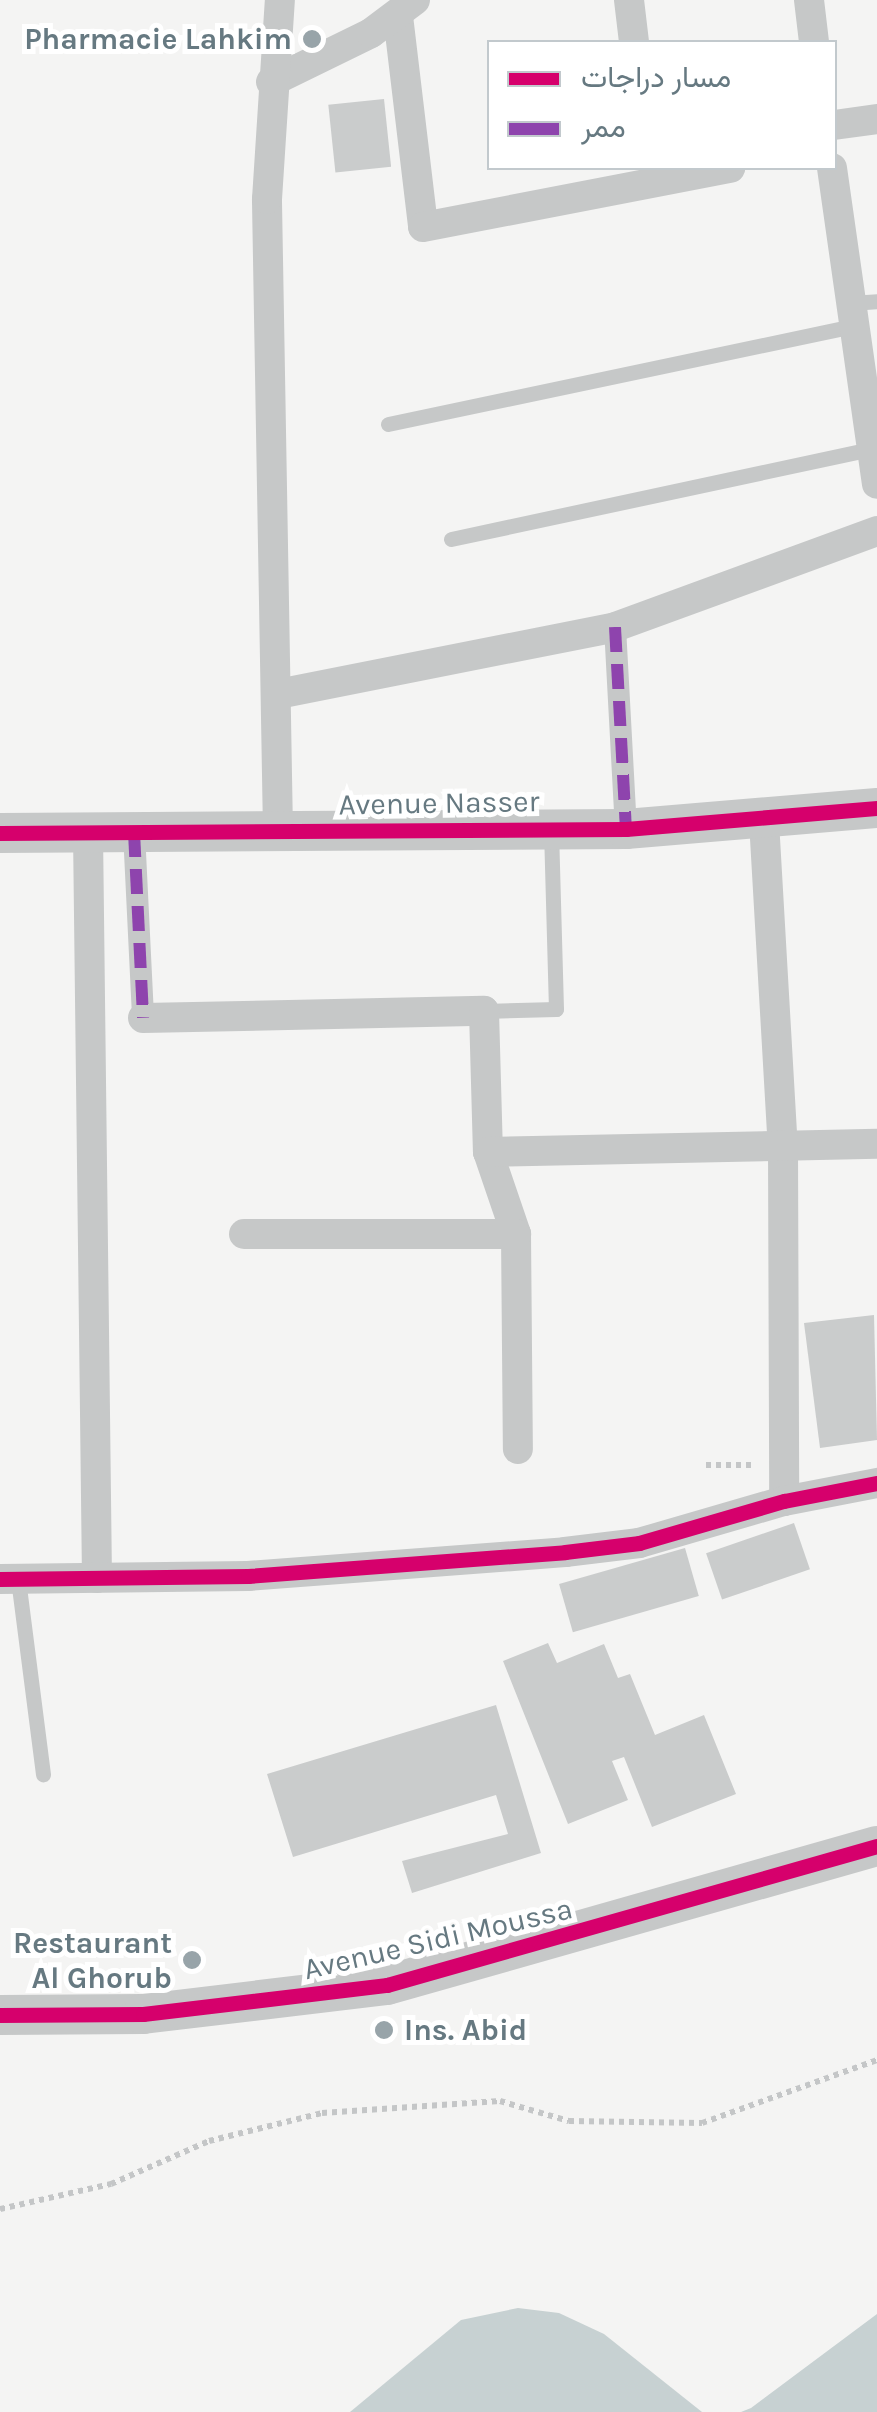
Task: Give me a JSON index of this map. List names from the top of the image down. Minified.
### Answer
{"streets":{"street":["Avenue Nasser","Avenue Sidi Moussa"]},"places":["Pharmacie Lahkim","Restaurant Al Ghorub","Ins. Abid"],"legend":["مسار دراجات","ممر"]}
